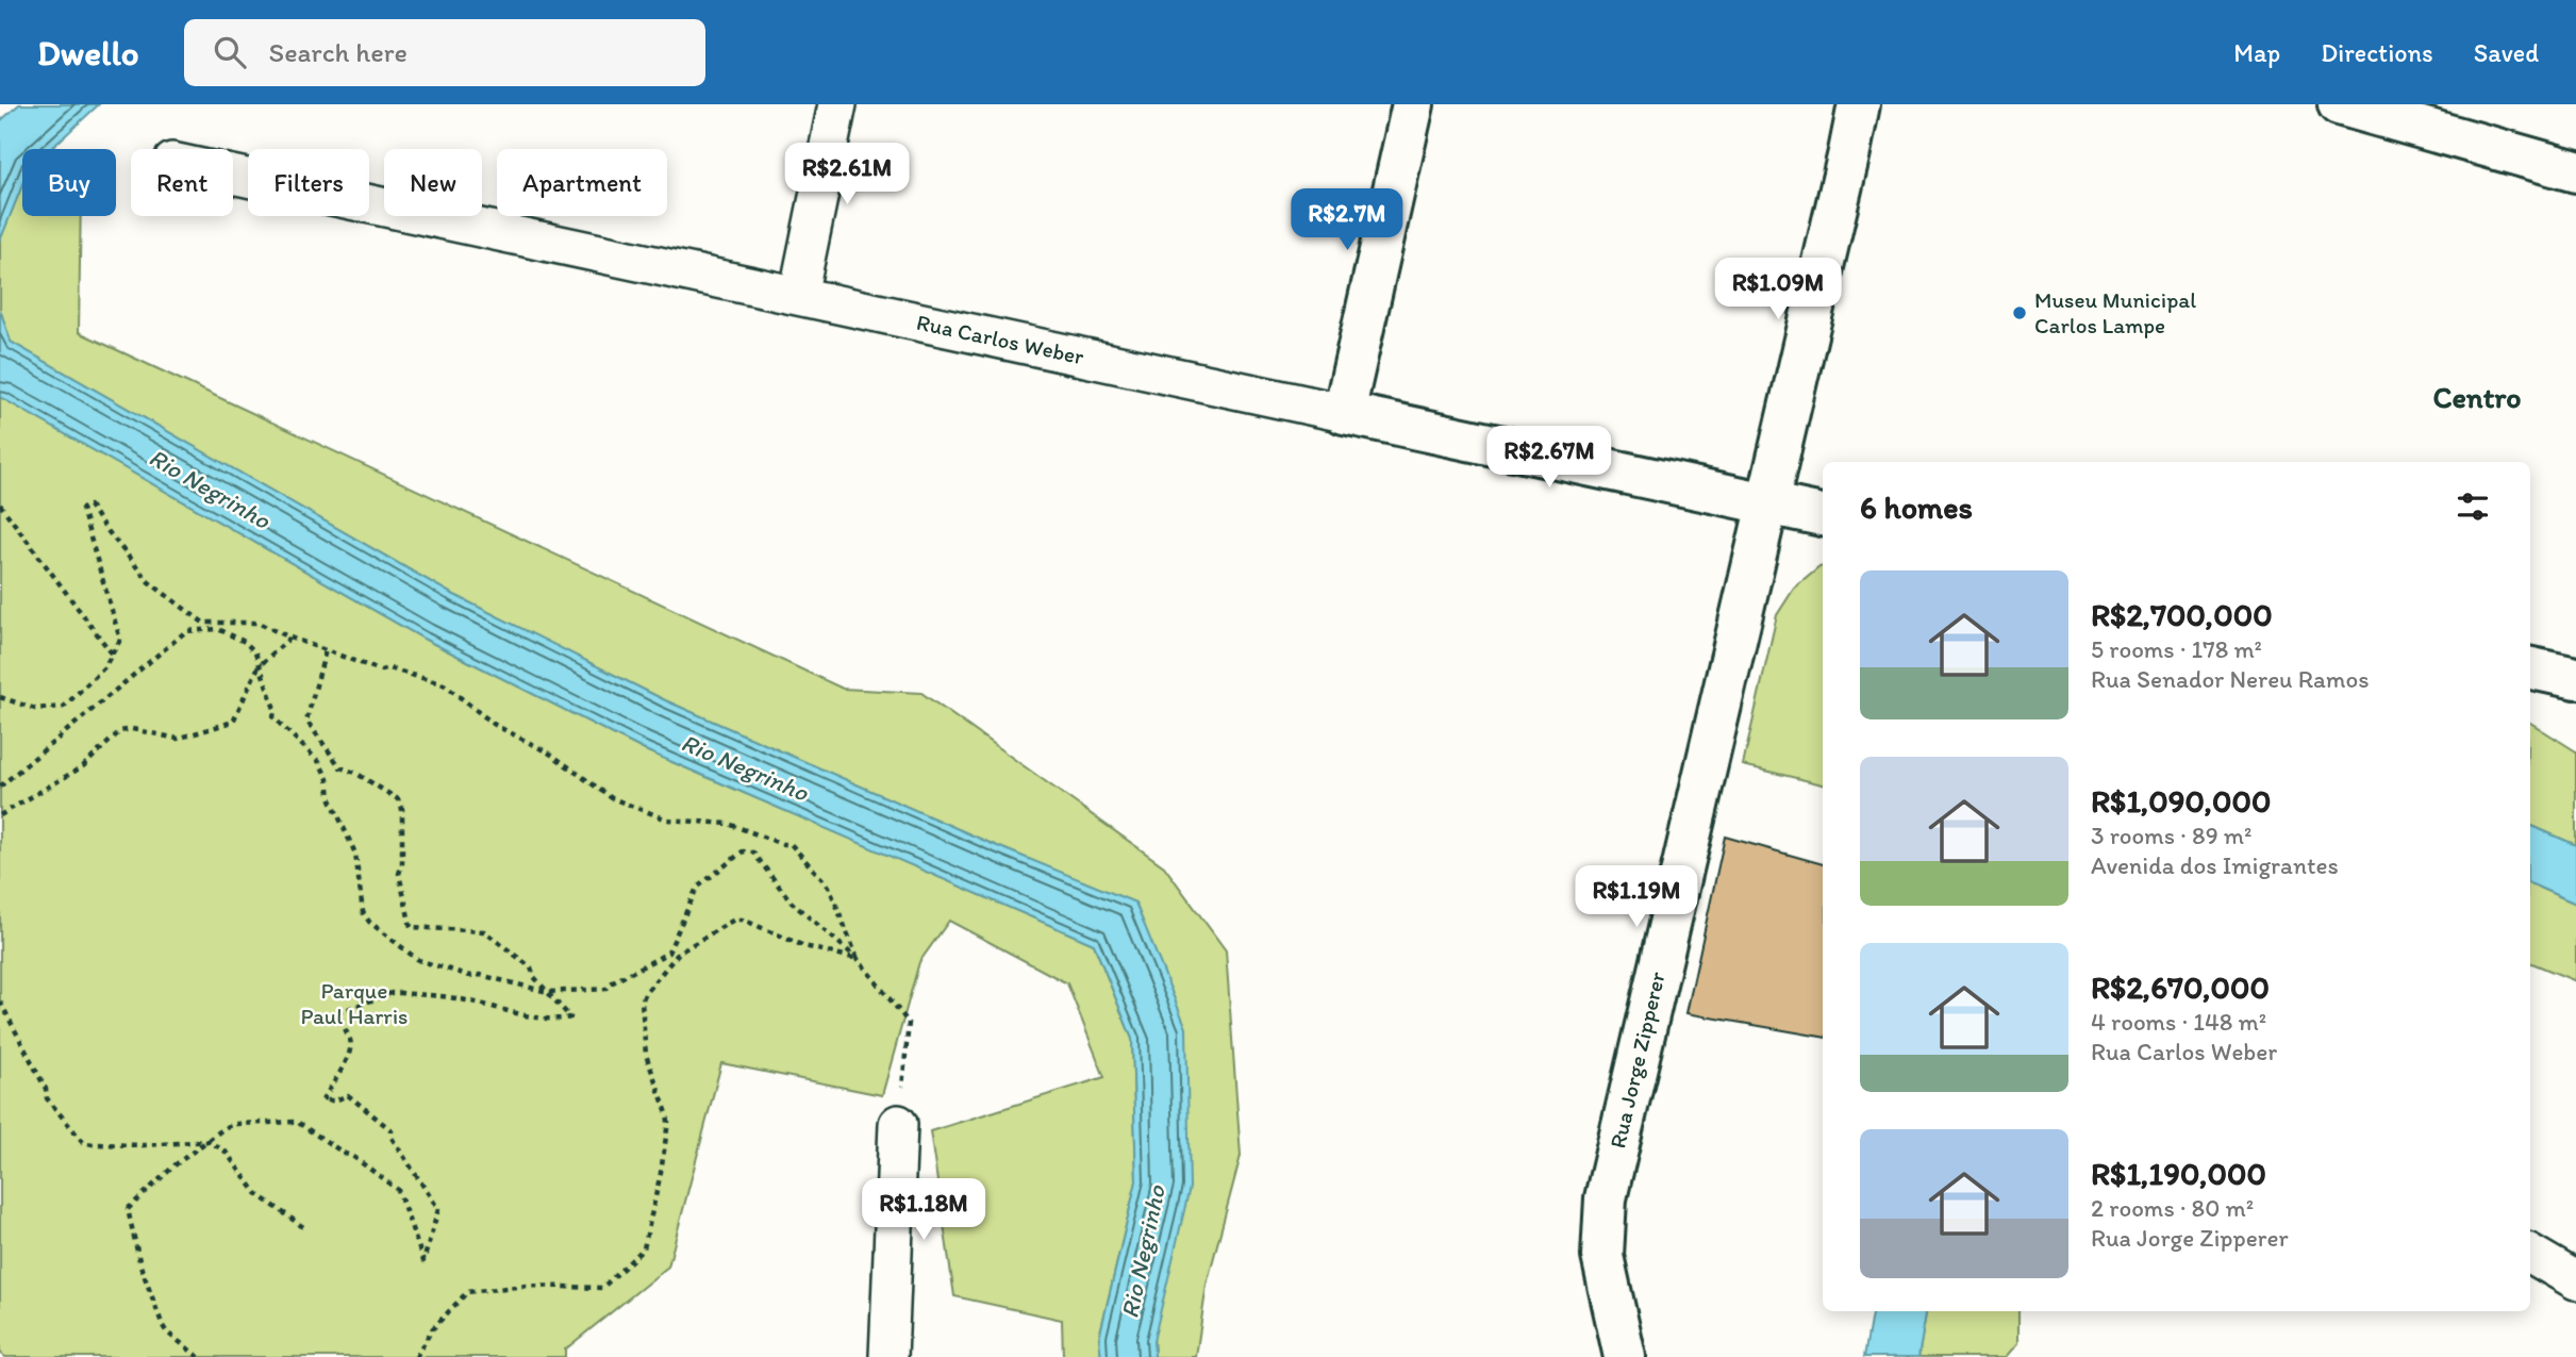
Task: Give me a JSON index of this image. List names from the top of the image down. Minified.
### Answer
{"streets":{"main road":["Rua Carlos Weber","Rua Jorge Zipperer"]},"crossings":[["Rua Carlos Weber","Rua Jorge Zipperer"]],"districts":["Centro"],"water":["Rio Negrinho"],"parks":["Parque Paul Harris"],"places":["Museu Municipal Carlos Lampe"],"page":{"header":"Dwello","search":"Search here","nav":["Map","Directions","Saved"],"price":["R$2.61M","R$2.7M","R$1.09M","R$2.67M","R$1.19M","R$1.18M"],"chip":["Buy","Rent","Filters","New","Apartment"],"heading":"6 homes","list":[{"name":"R$2,700,000","note":"5 rooms · 178 m² · Rua Senador Nereu Ramos"},{"name":"R$1,090,000","note":"3 rooms · 89 m² · Avenida dos Imigrantes"},{"name":"R$2,670,000","note":"4 rooms · 148 m² · Rua Carlos Weber"},{"name":"R$1,190,000","note":"2 rooms · 80 m² · Rua Jorge Zipperer"}]}}
